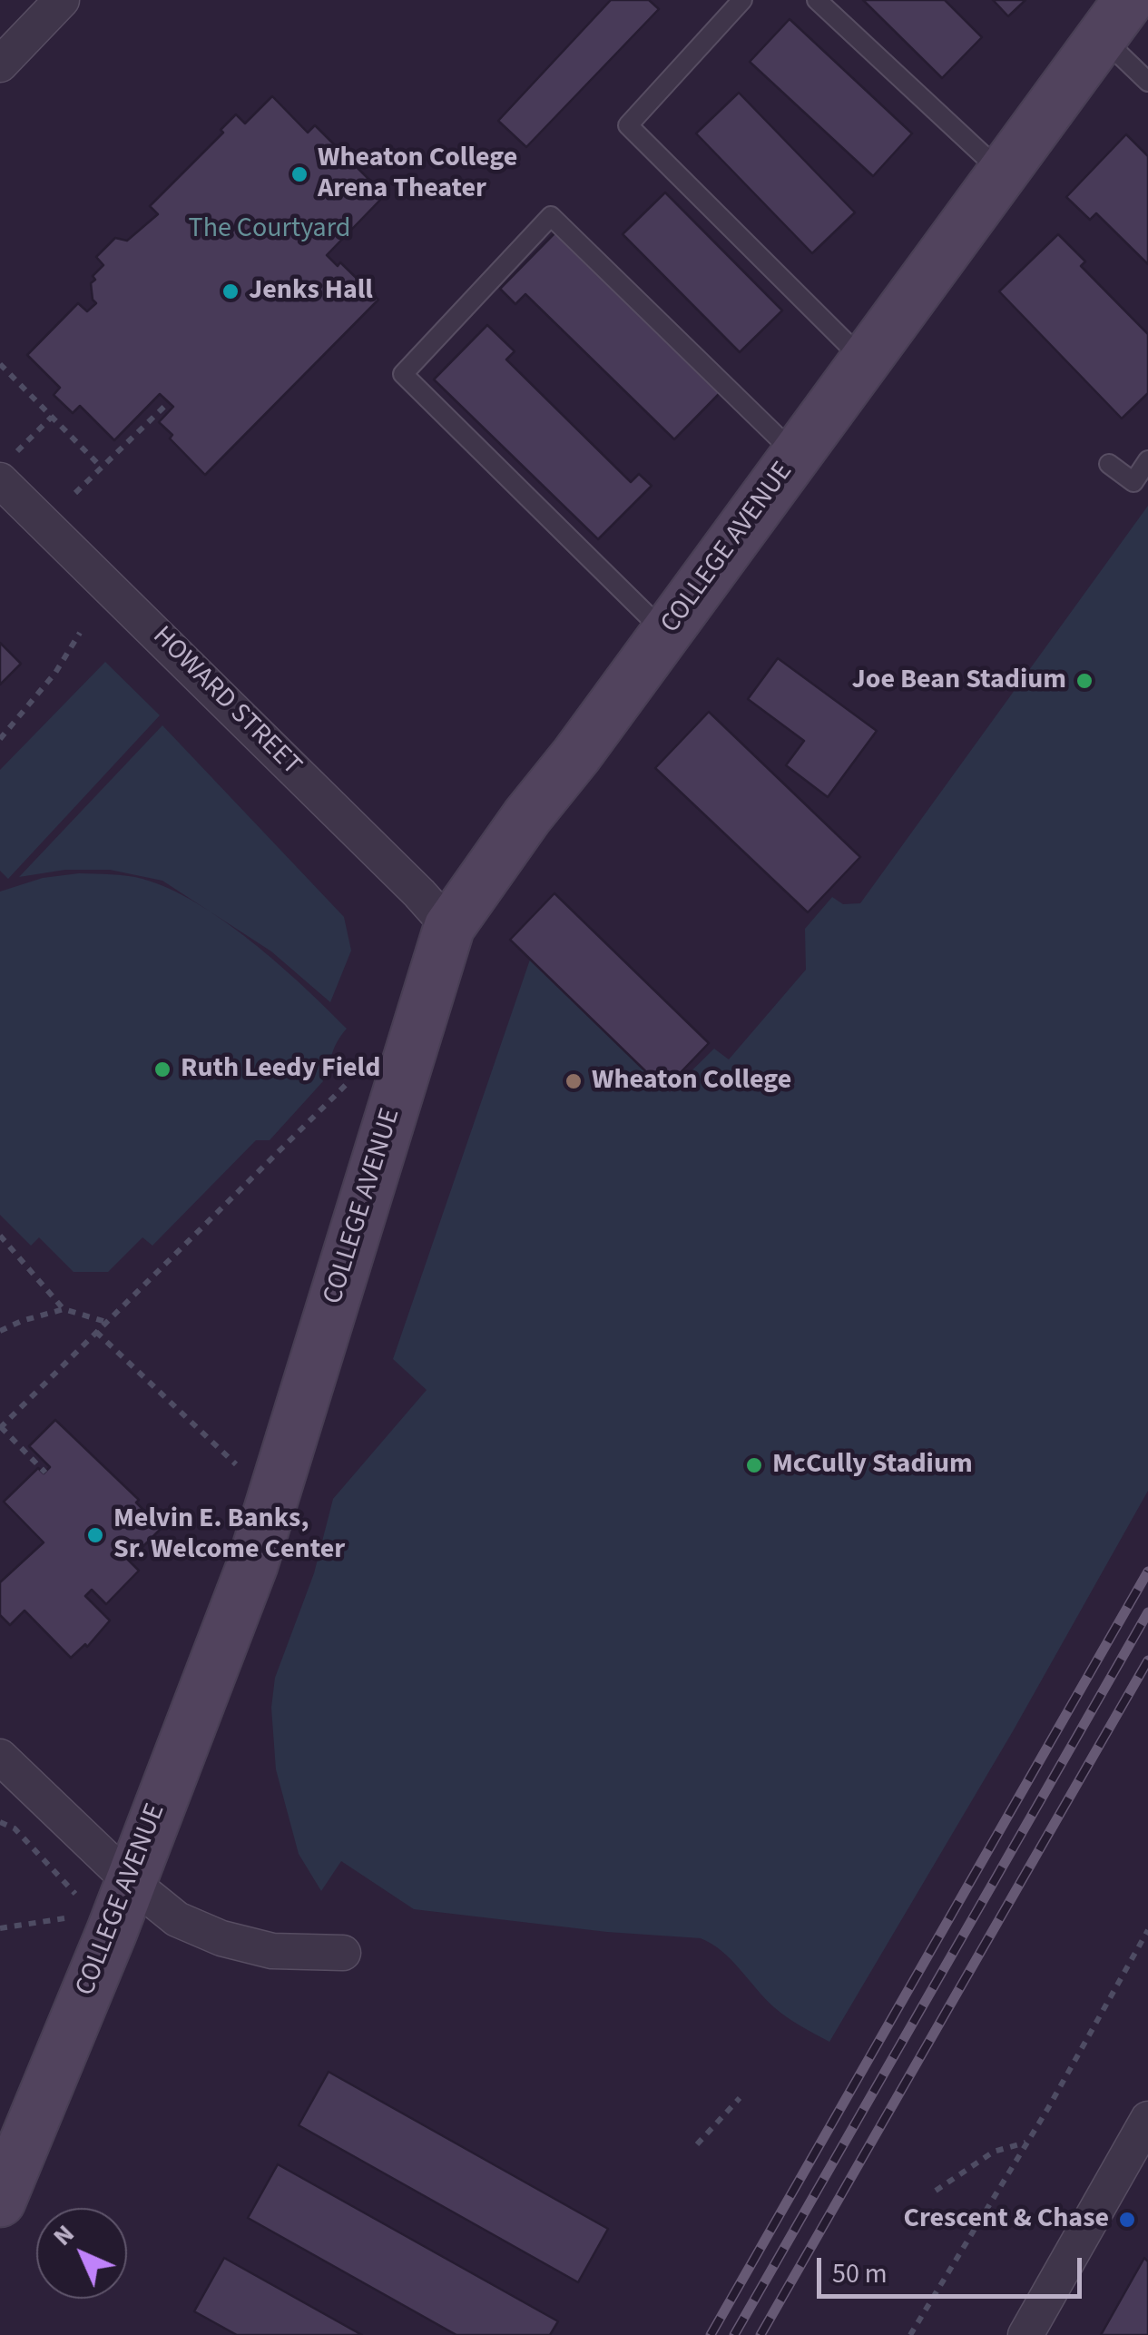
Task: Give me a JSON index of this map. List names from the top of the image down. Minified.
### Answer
{"streets":{"street":["COLLEGE AVENUE","HOWARD STREET"]},"crossings":[["COLLEGE AVENUE","HOWARD STREET"]],"parks":["The Courtyard"],"places":["Wheaton College Arena Theater","Jenks Hall","Joe Bean Stadium","Ruth Leedy Field","Wheaton College","McCully Stadium","Melvin E. Banks, Sr. Welcome Center","Crescent & Chase"],"scale_bar":"50 m","north":"top left"}
